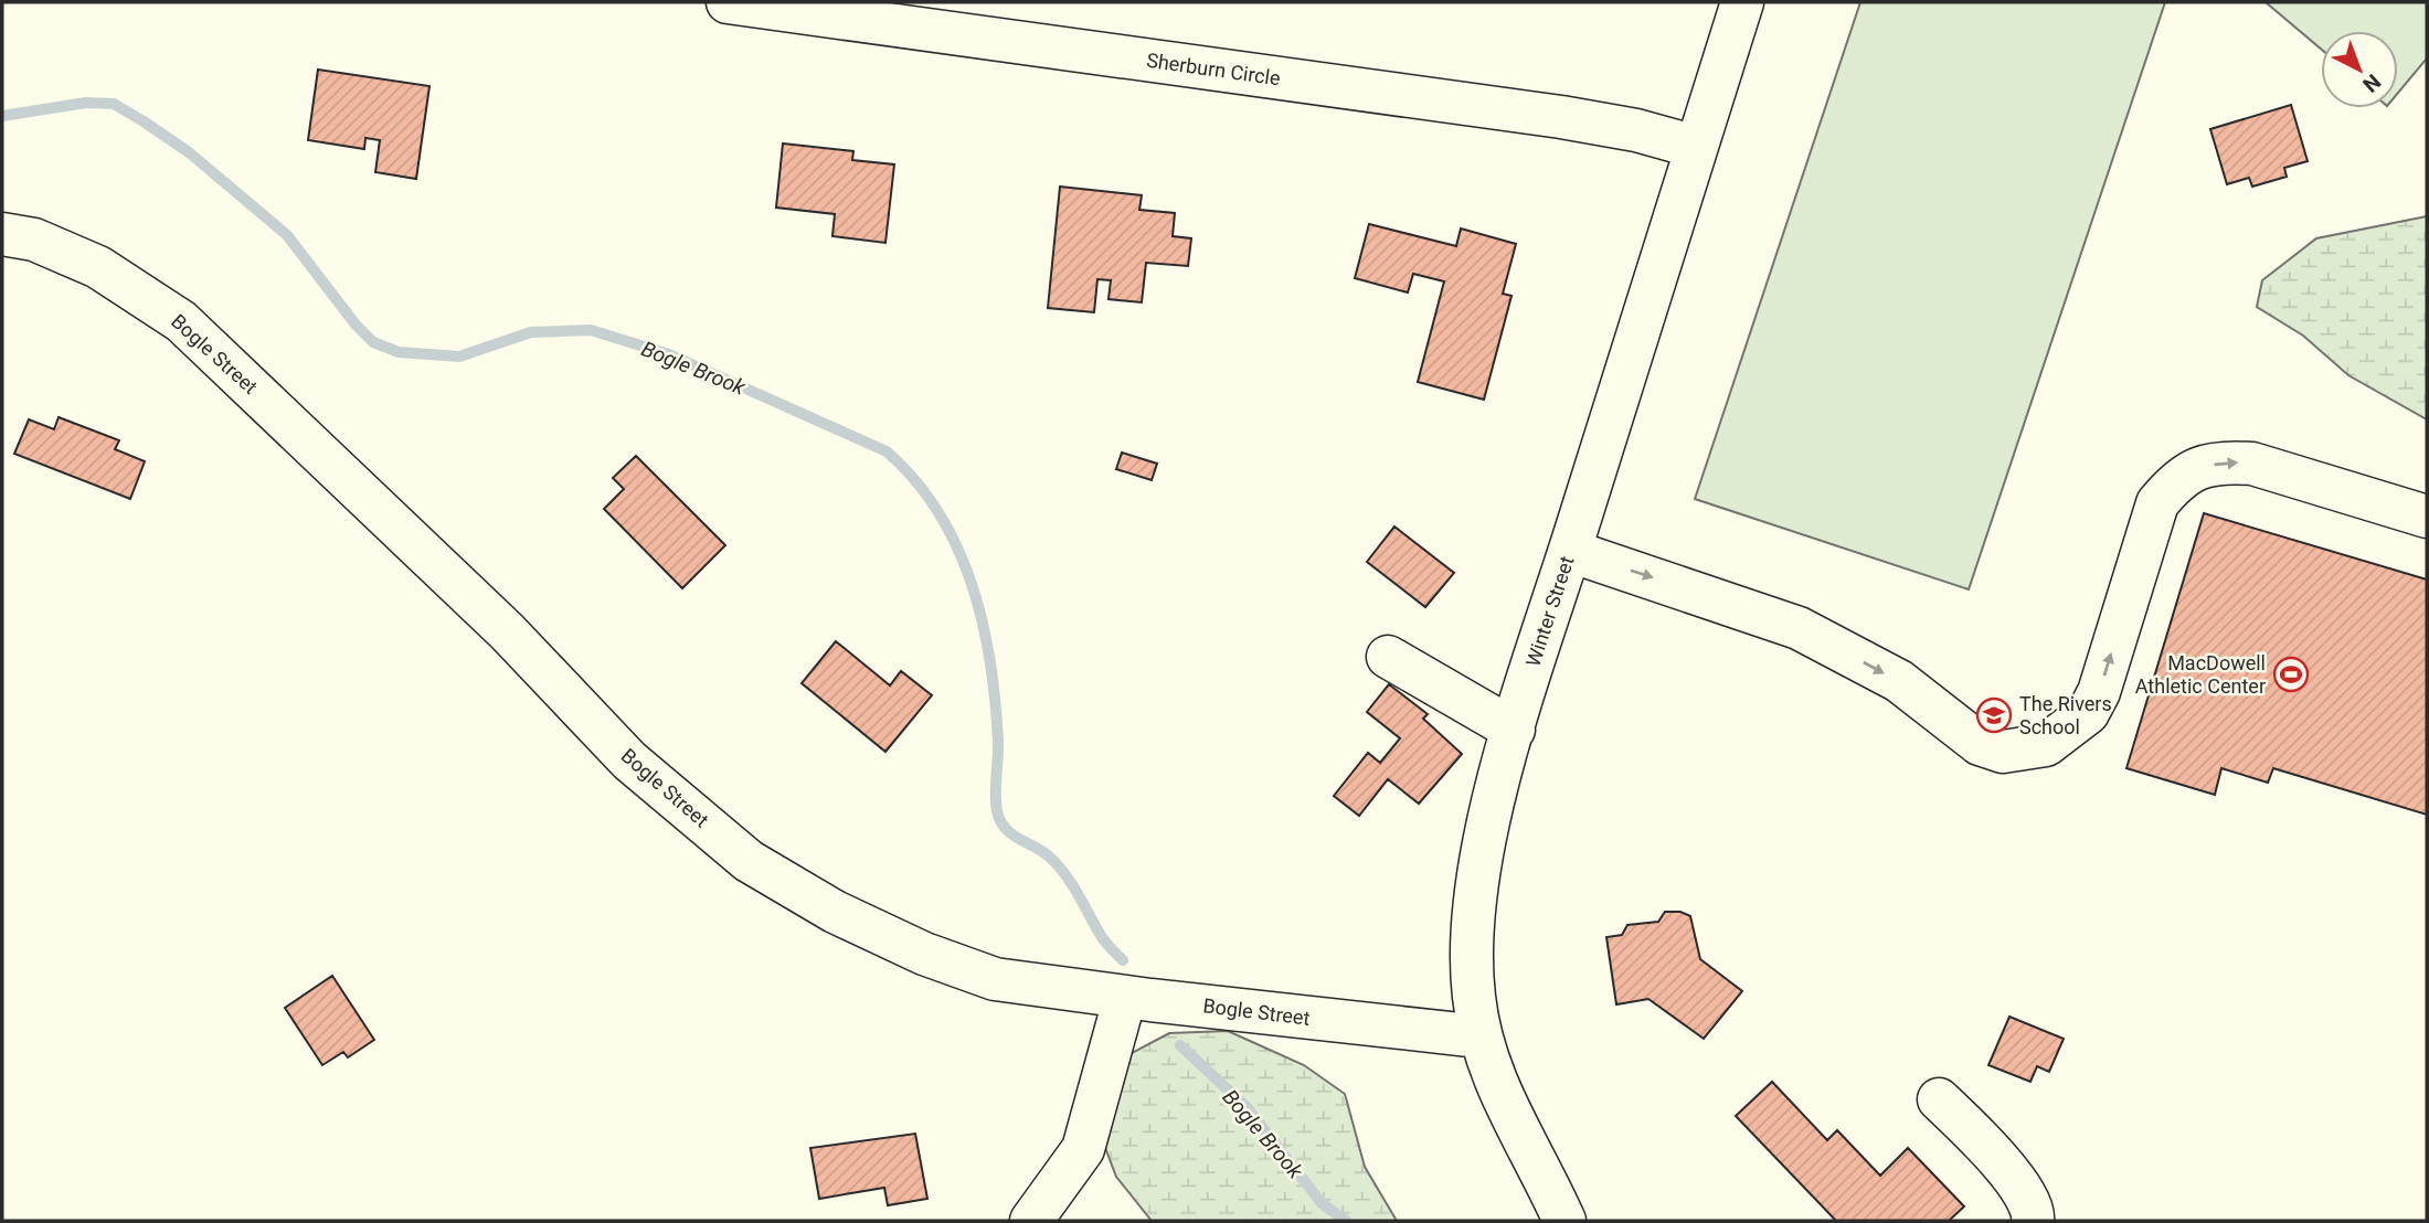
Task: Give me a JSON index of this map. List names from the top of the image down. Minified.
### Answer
{"streets":{"street":["Sherburn Circle","Bogle Street","Winter Street"]},"crossings":[["Sherburn Circle","Winter Street"],["Bogle Street","Winter Street"]],"water":["Bogle Brook"],"places":{"sports":["MacDowell Athletic Center"],"school or university":["The Rivers School"]},"north":"bottom right"}
